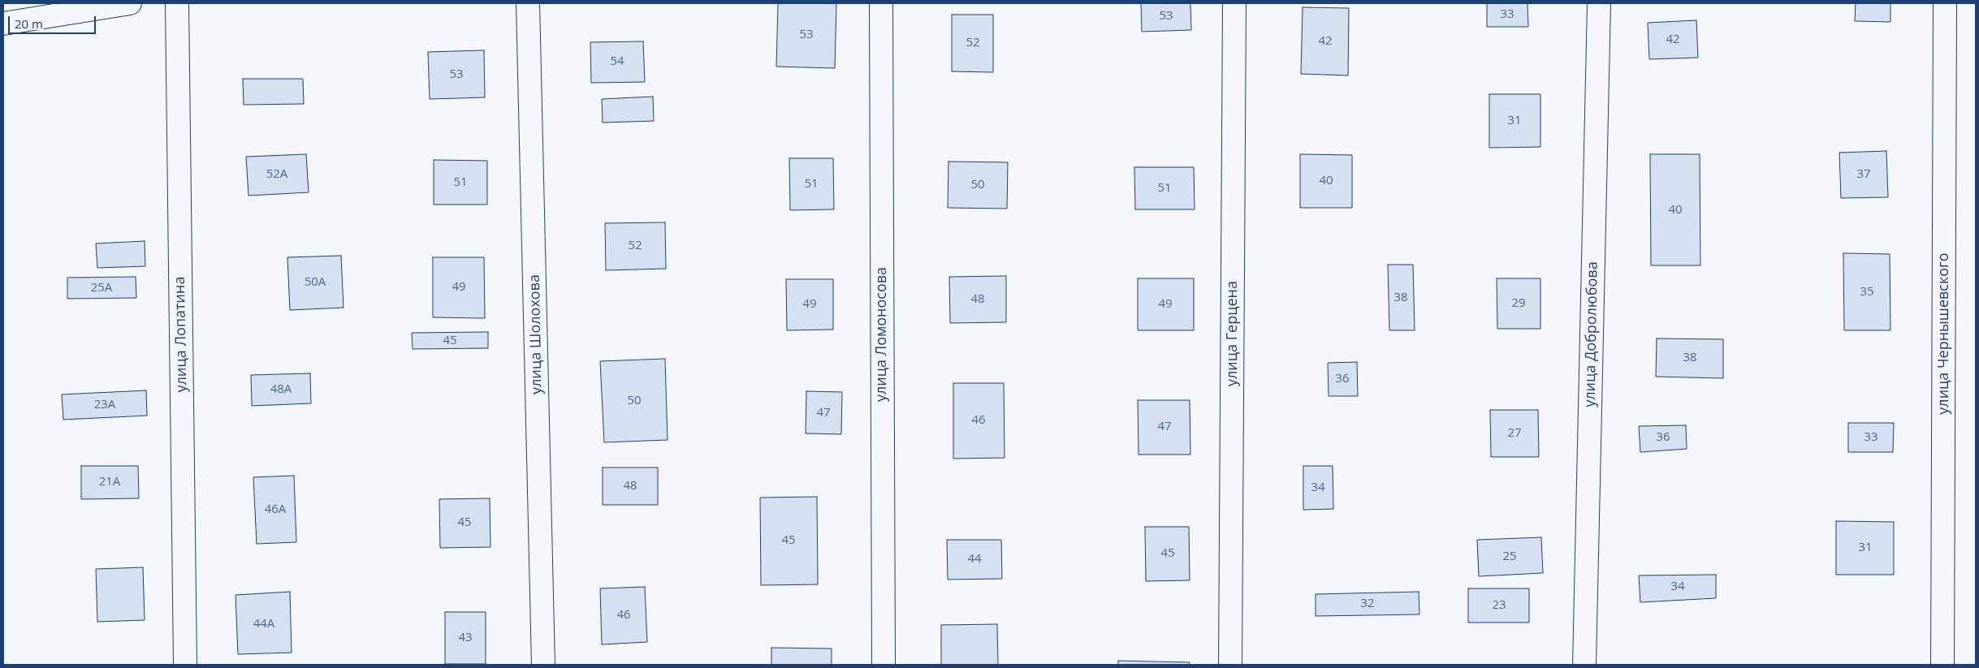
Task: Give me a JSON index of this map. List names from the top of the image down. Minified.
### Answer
{"streets":{"street":["улица Герцена","улица Чернышевского","улица Лопатина","улица Шолохова","улица Ломоносова","улица Добролюбова"]},"house_numbers":["33","53","53","42","42","52","54","53","31","52А","37","40","51","51","50","51","40","52","50А","49","25А","35","38","48","29","49","49","45","38","36","48А","50","23А","47","46","47","27","36","33","21А","48","34","46А","45","45","31","45","25","44","34","32","23","46","44А","43"],"scale_bar":"20 m"}
